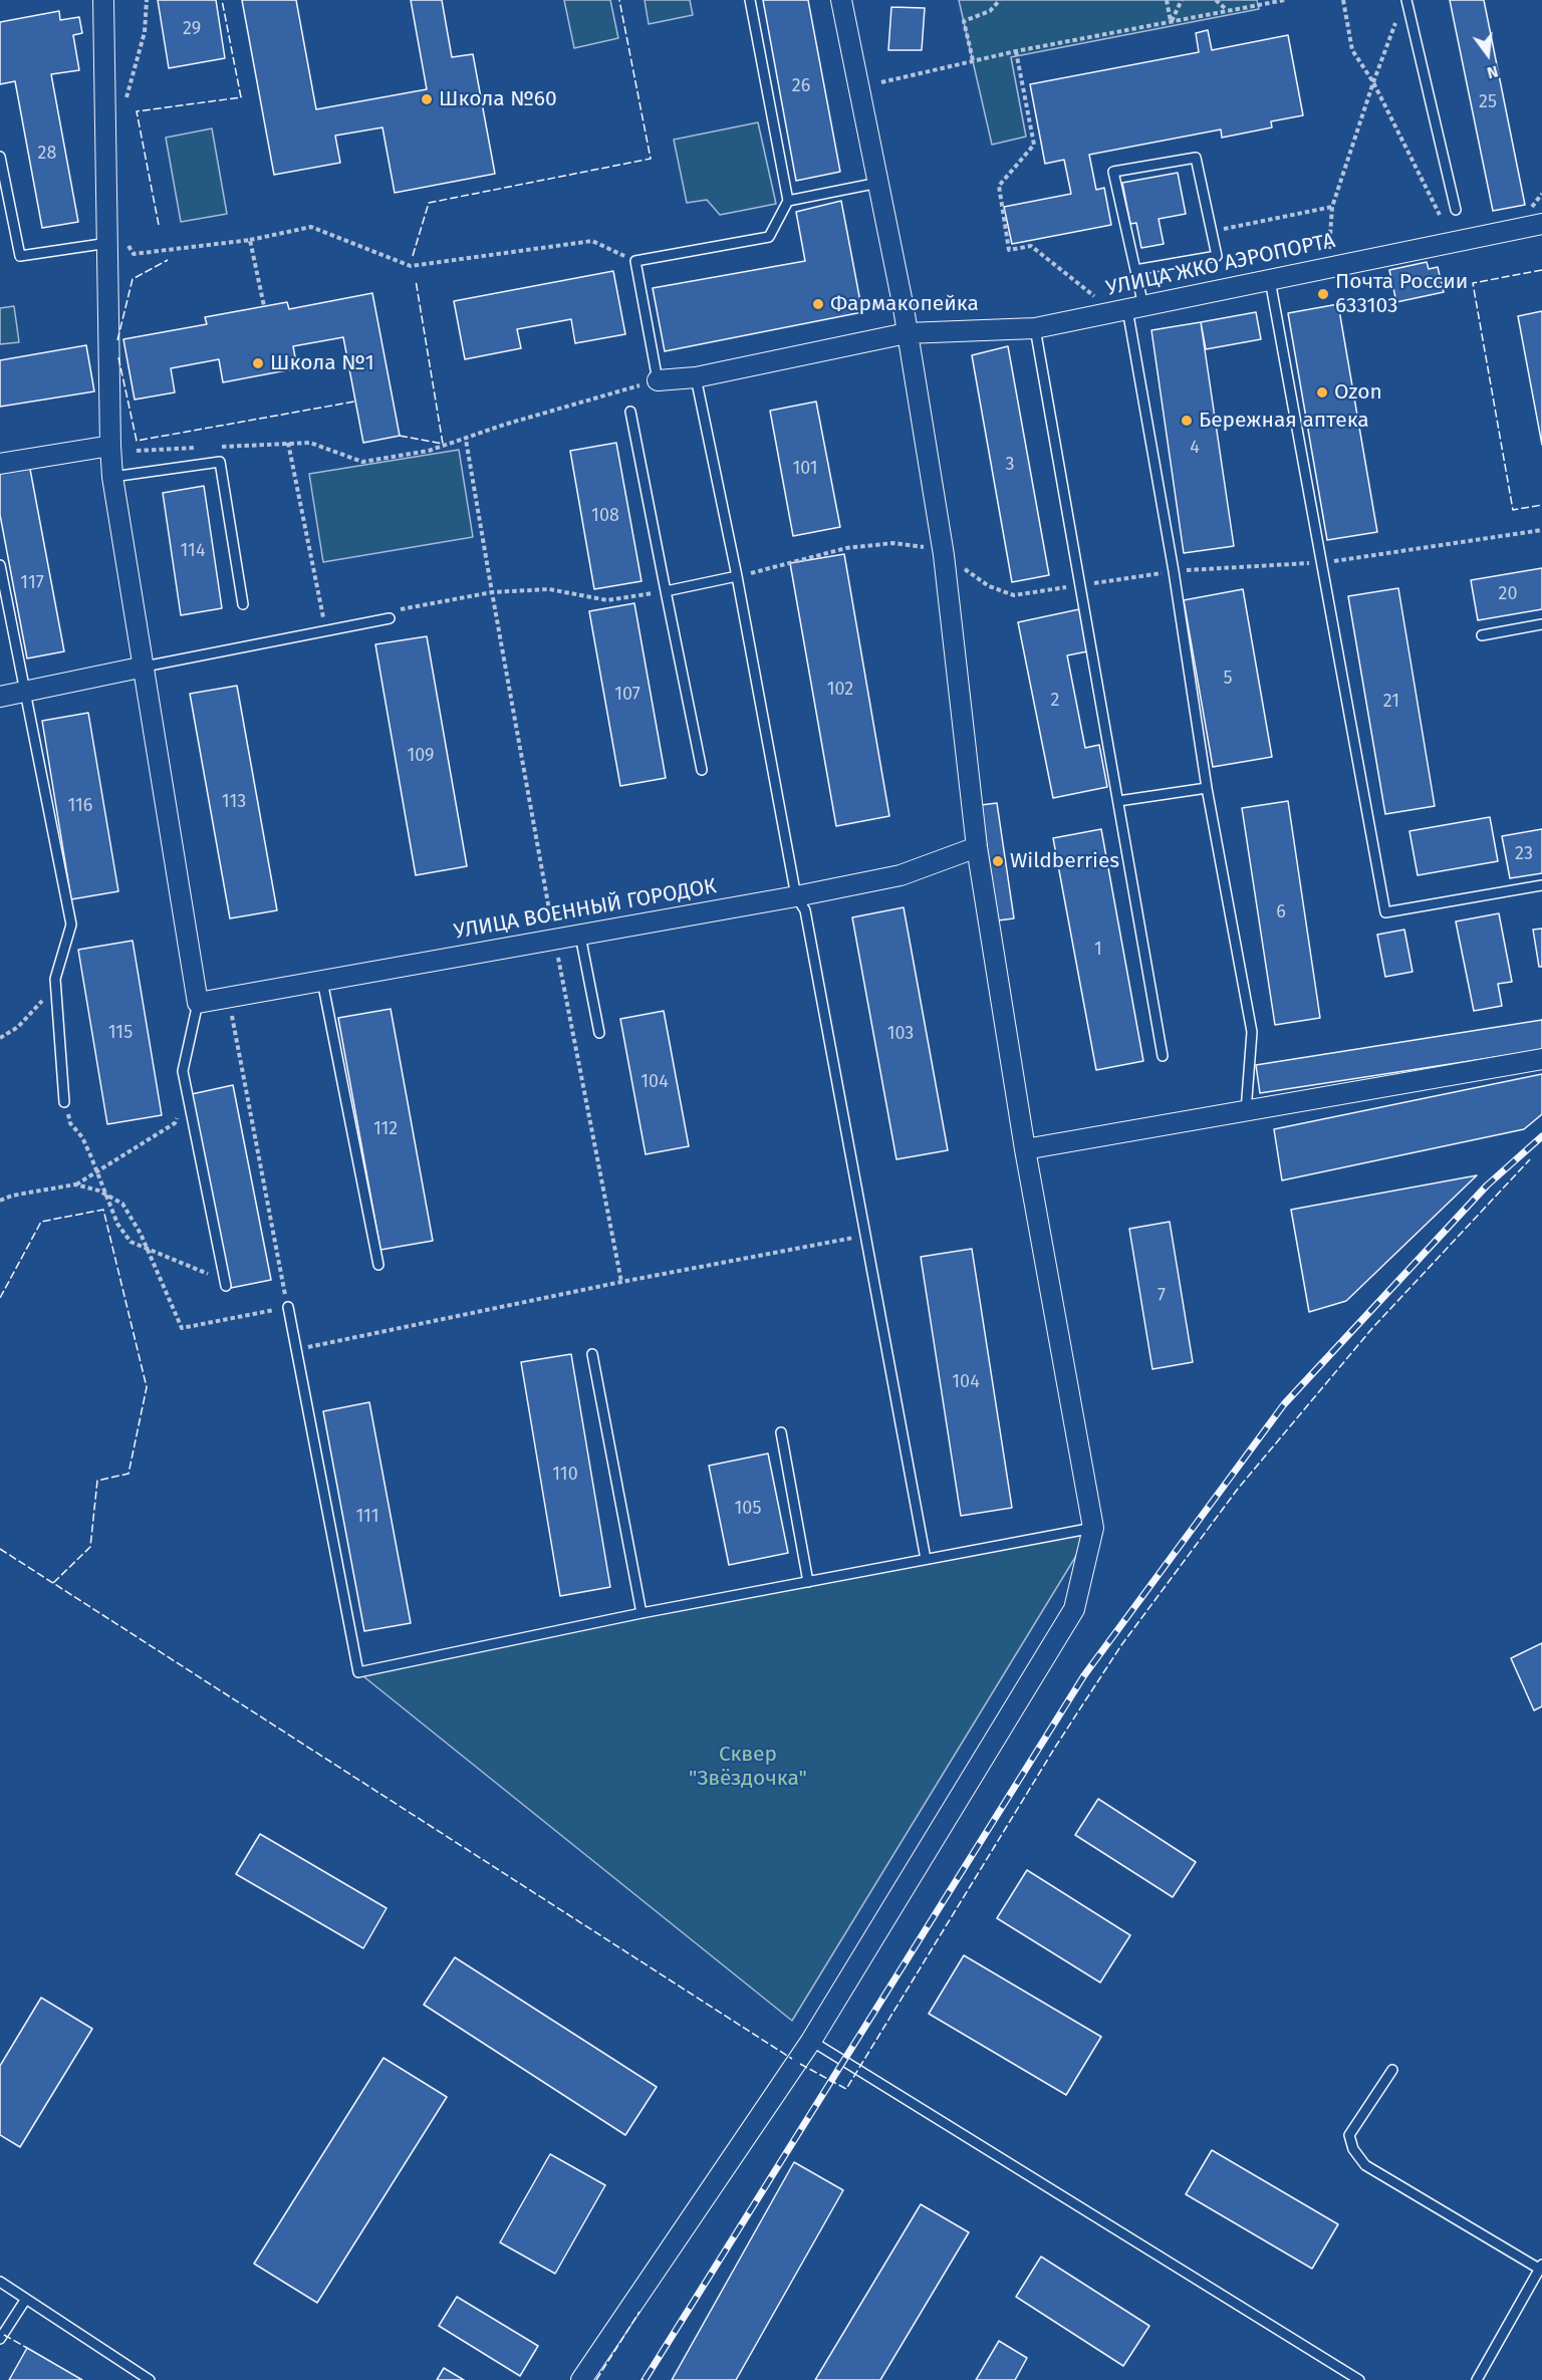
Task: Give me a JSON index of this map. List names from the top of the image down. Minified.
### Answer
{"streets":{"street":["УЛИЦА ЖКО АЭРОПОРТА","УЛИЦА ВОЕННЫЙ ГОРОДОК"]},"parks":["Сквер \"Звёздочка\""],"places":["Школа №60","Почта России 633103","Фармакопейка","Школа №1","Ozon","Бережная аптека","Wildberries"],"house_numbers":["29","26","25","28","4","3","101","108","114","117","20","5","102","107","2","21","109","113","116","23","6","1","115","103","104","112","7","104","110","105","111"],"north":"bottom"}
